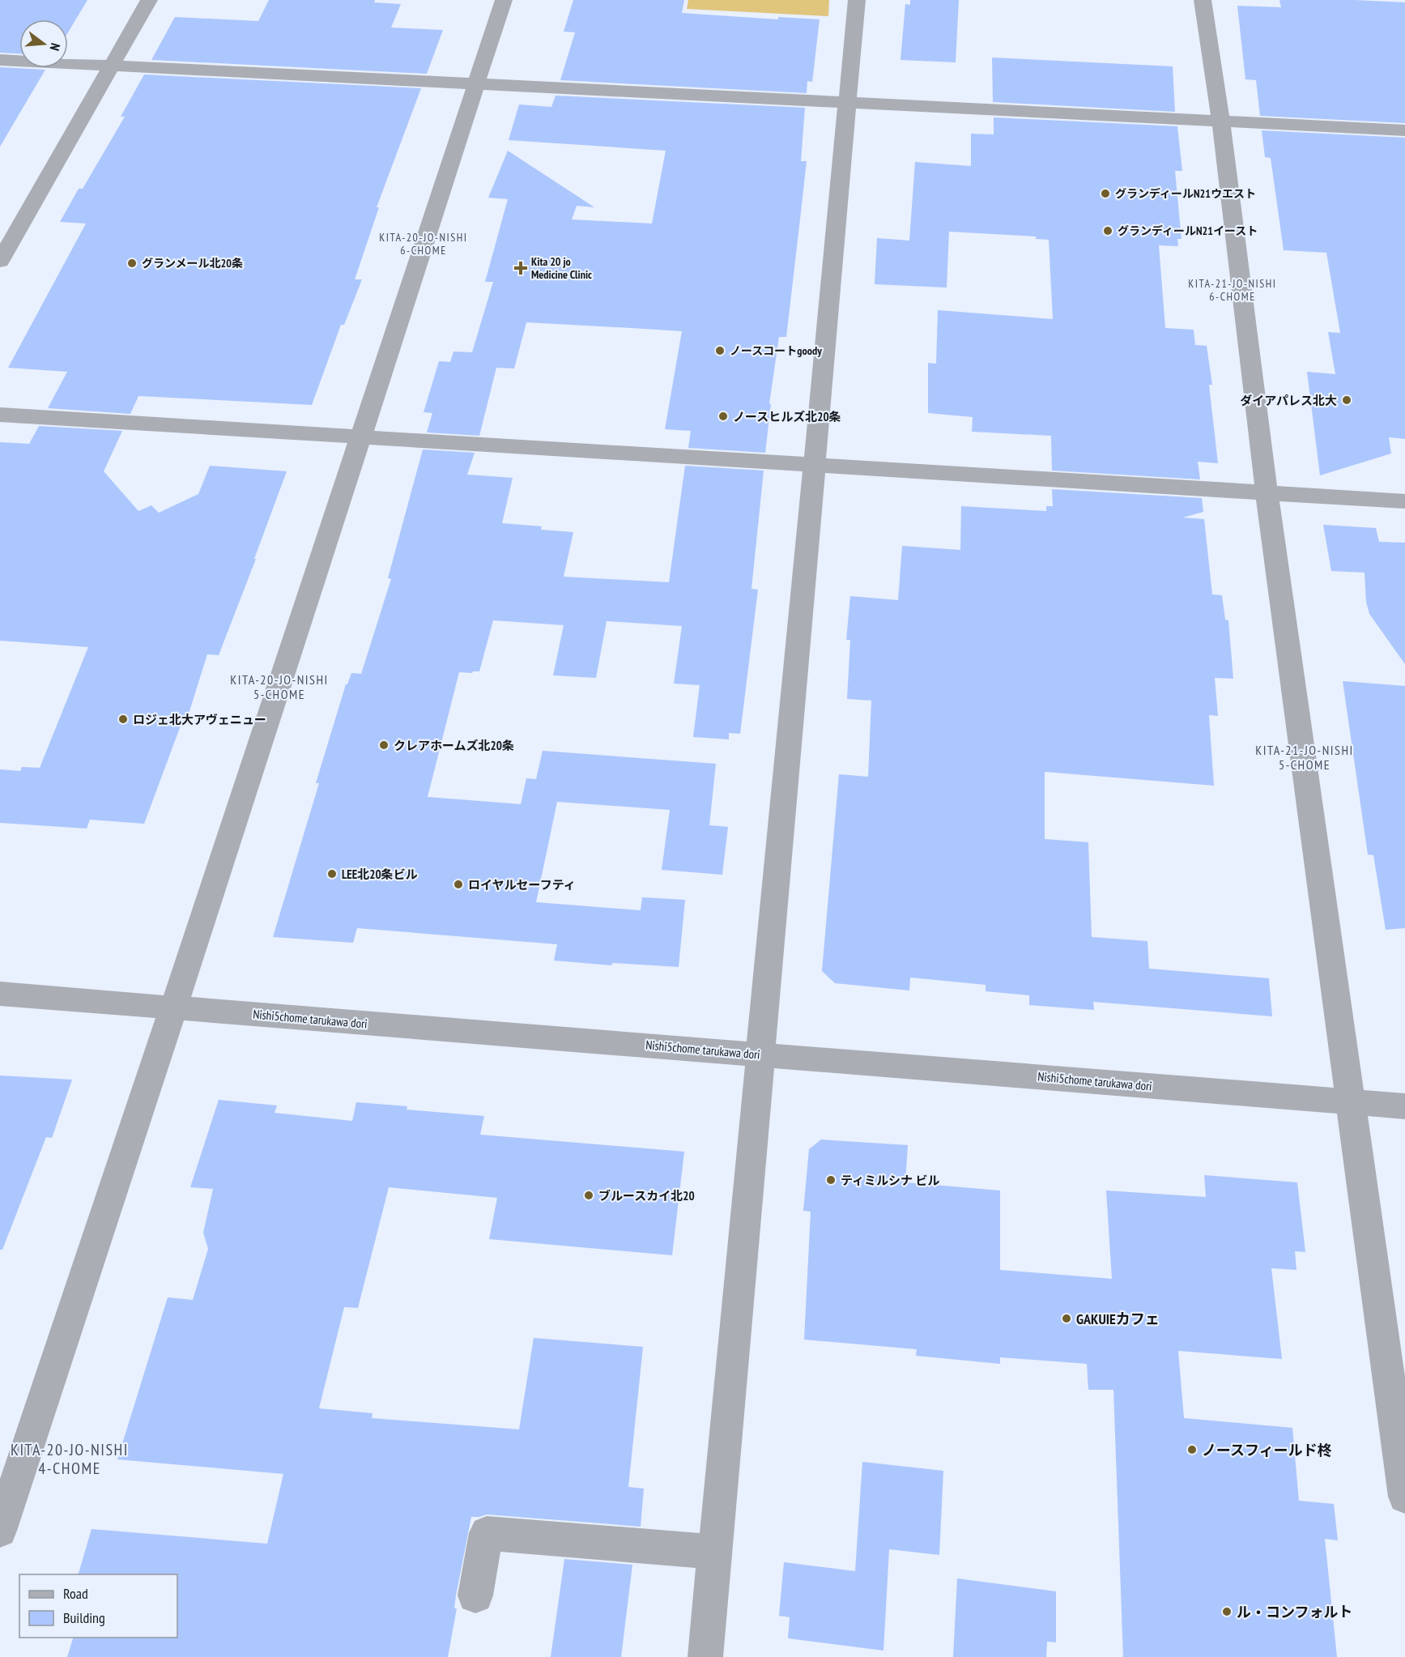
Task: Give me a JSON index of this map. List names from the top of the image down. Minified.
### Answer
{"streets":{"street":["Nishi5chome tarukawa dori"]},"districts":["KITA-20-JO-NISHI 6-CHOME","KITA-21-JO-NISHI 6-CHOME","KITA-20-JO-NISHI 5-CHOME","KITA-21-JO-NISHI 5-CHOME","KITA-20-JO-NISHI 4-CHOME"],"places":{"other":["グランディールN21ウエスト","グランディールN21イースト","グランメール北20条","ノースコートgoody","ダイアパレス北大","ノースヒルズ北20条","ロジェ北大アヴェニュー","クレアホームズ北20条","LEE北20条ビル","ロイヤルセーフティ","ティミルシナ ビル","ブルースカイ北20","GAKUIEカフェ","ノースフィールド柊","ル・コンフォルト"],"health":["Kita 20 jo Medicine Clinic"]},"legend":["Road","Building"],"north":"right"}
